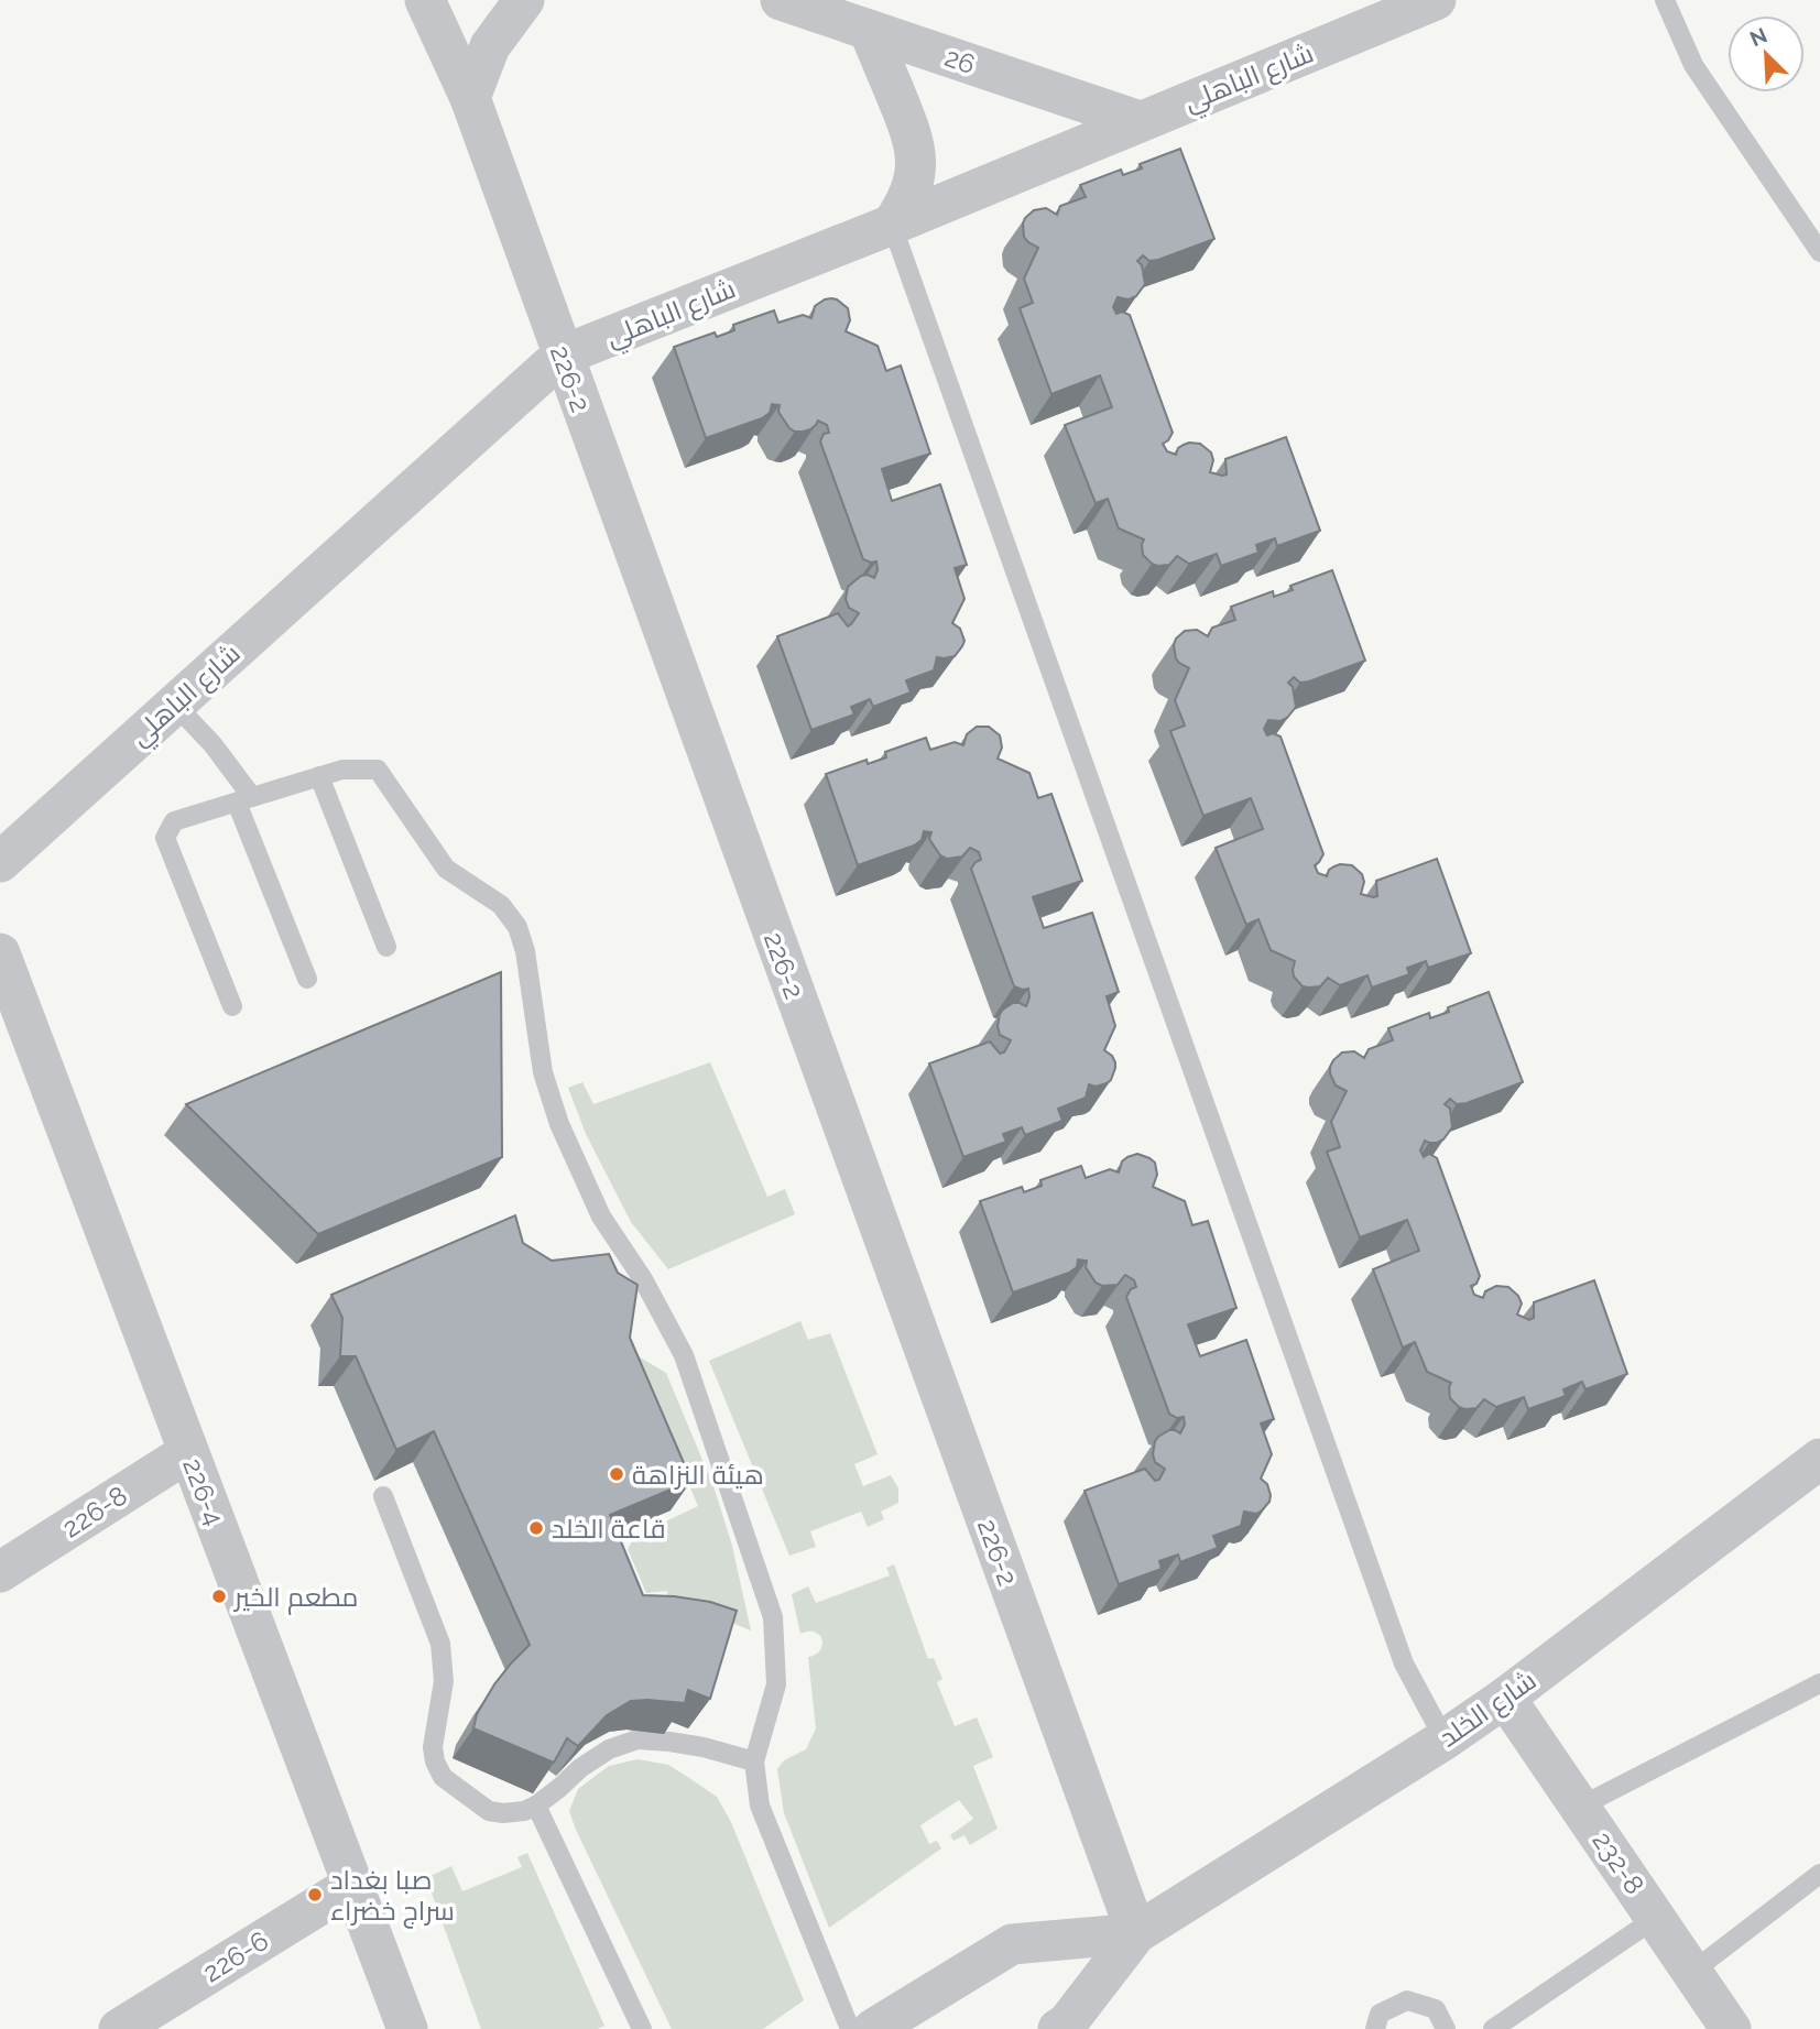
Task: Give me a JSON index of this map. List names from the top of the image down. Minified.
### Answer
{"streets":{"street":["26","شارع الباهلي","226-2","226-4","226-8","شارع الخلد","232-8","226-6"]},"crossings":[["26","شارع الباهلي"],["شارع الباهلي","226-2"],["226-2","شارع الخلد"],["226-4","226-8"],["226-4","226-6"],["شارع الخلد","232-8"]],"places":["هيئة النزاهة","قاعة الخلد","مطعم الخير","صبا بغداد سراج خضراء"],"north":"top left"}
